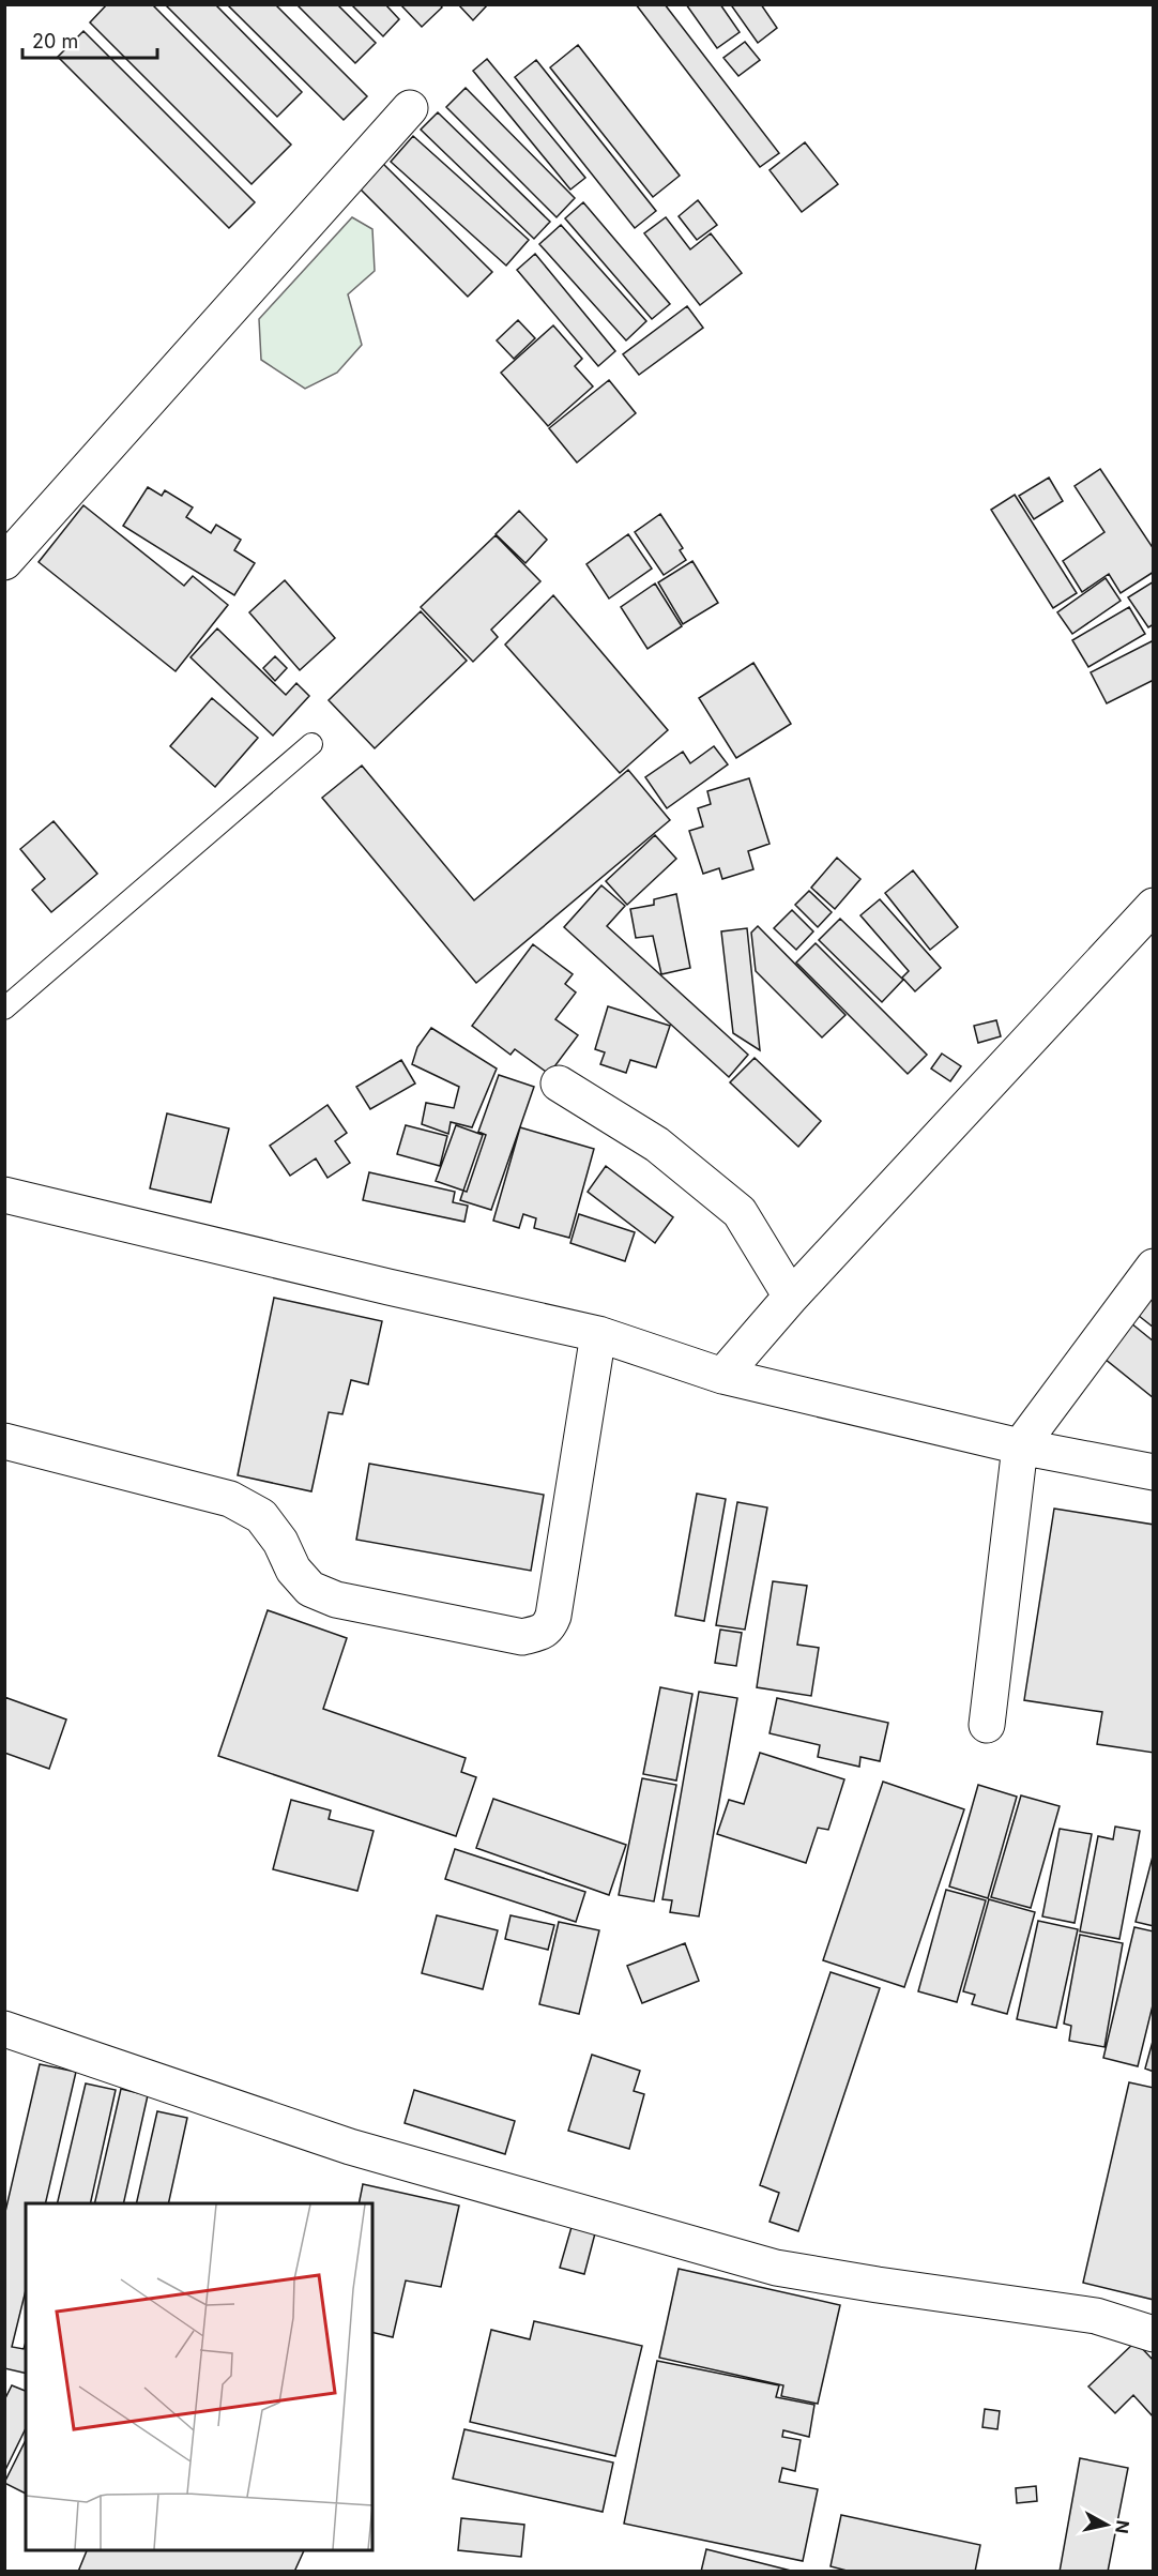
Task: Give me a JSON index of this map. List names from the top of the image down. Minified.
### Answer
{"scale_bar":"20 m","north":"right"}
